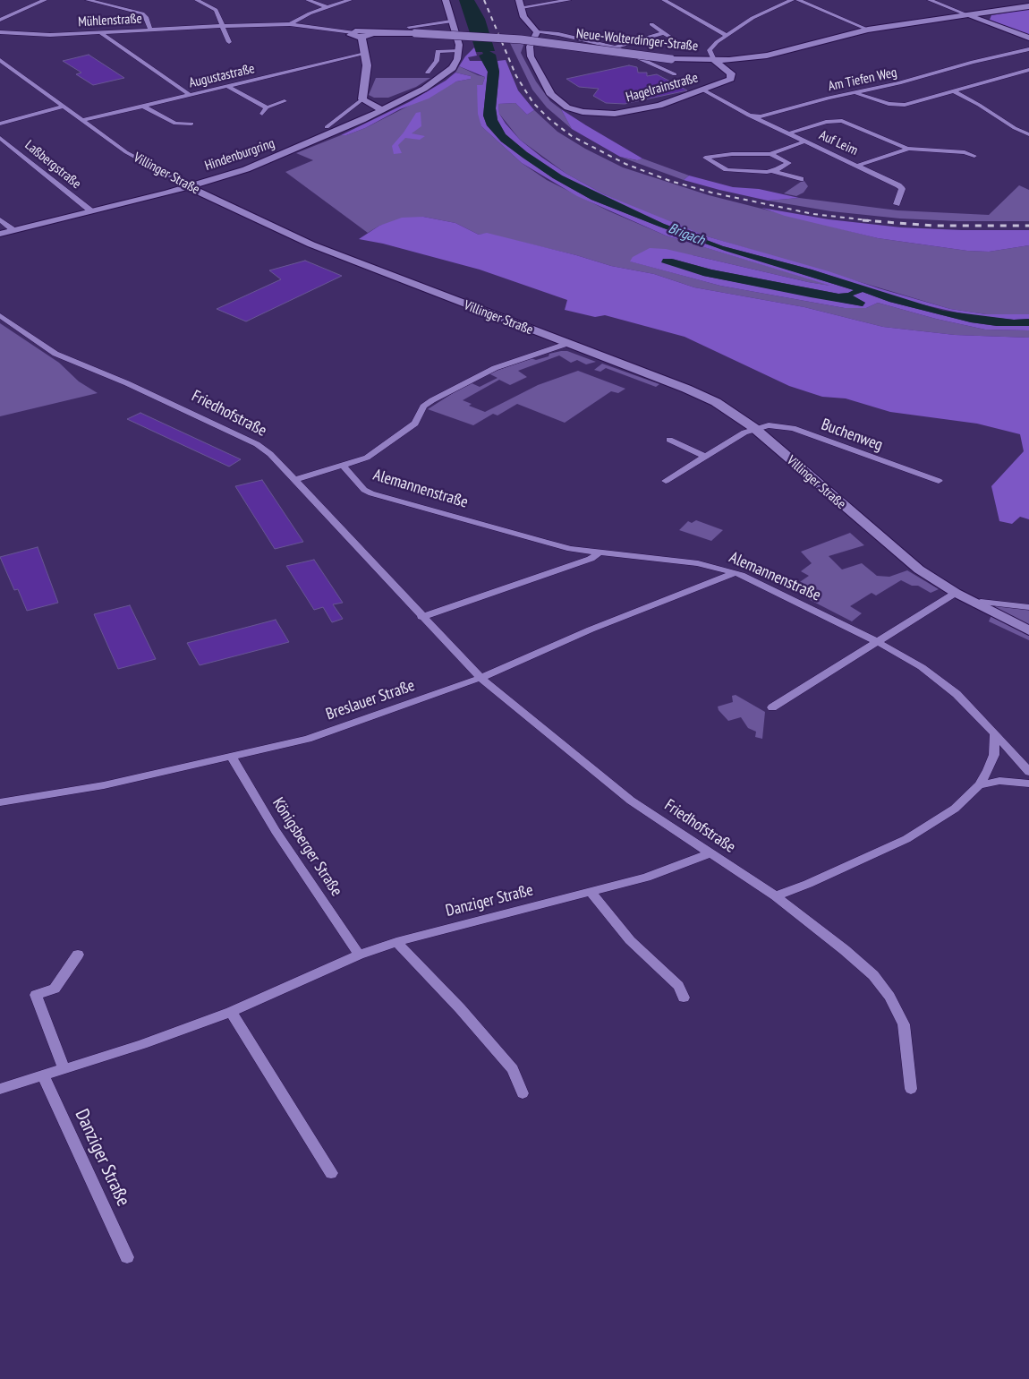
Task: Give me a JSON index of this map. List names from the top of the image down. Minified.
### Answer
{"streets":{"main road":["Neue-Wolterdinger-Straße","Hagelrainstraße","Hindenburgring","Villinger Straße"],"street":["Mühlenstraße","Augustastraße","Am Tiefen Weg","Auf Leim","Laßbergstraße","Friedhofstraße","Buchenweg","Alemannenstraße","Breslauer Straße","Königsberger Straße","Danziger Straße"]},"crossings":[["Mühlenstraße","Neue-Wolterdinger-Straße"],["Neue-Wolterdinger-Straße","Hagelrainstraße"],["Augustastraße","Villinger Straße"],["Am Tiefen Weg","Auf Leim"],["Hindenburgring","Laßbergstraße"],["Hindenburgring","Villinger Straße"],["Villinger Straße","Buchenweg"],["Friedhofstraße","Breslauer Straße"],["Friedhofstraße","Danziger Straße"],["Alemannenstraße","Breslauer Straße"],["Breslauer Straße","Königsberger Straße"],["Königsberger Straße","Danziger Straße"]],"water":["Brigach"]}
